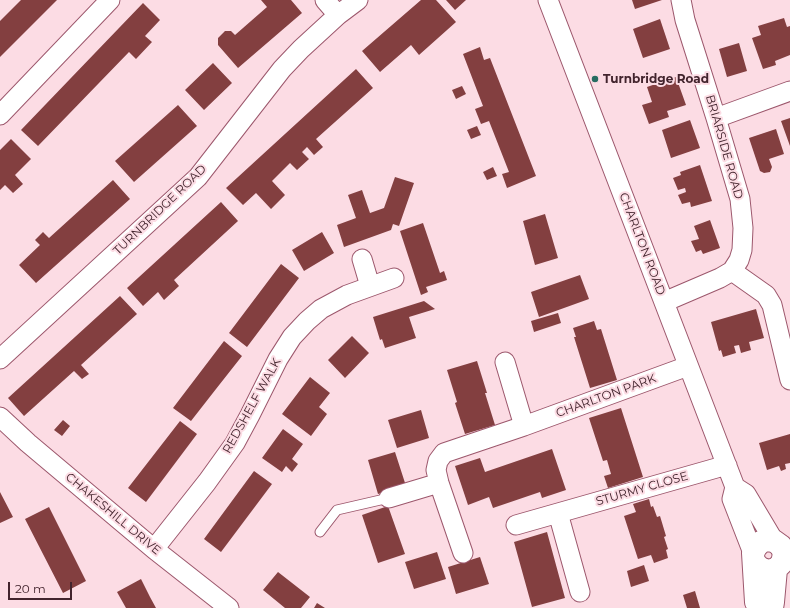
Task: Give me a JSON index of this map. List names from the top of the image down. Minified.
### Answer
{"streets":{"street":["BRIARSIDE ROAD","TURNBRIDGE ROAD","CHARLTON ROAD","CHARLTON PARK","REDSHELF WALK","STURMY CLOSE","CHAKESHILL DRIVE"]},"crossings":[["CHARLTON ROAD","CHARLTON PARK"],["CHARLTON ROAD","STURMY CLOSE"],["REDSHELF WALK","CHAKESHILL DRIVE"]],"places":["Turnbridge Road"],"scale_bar":"20 m"}
